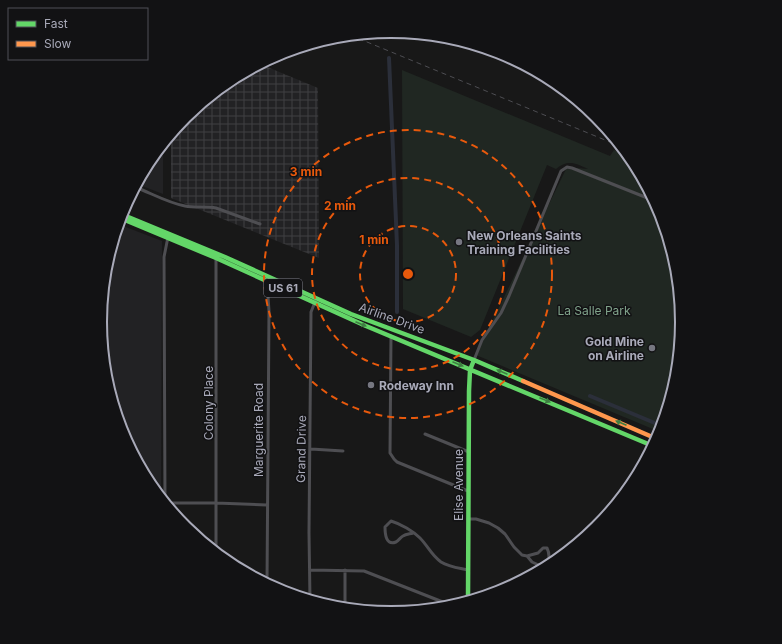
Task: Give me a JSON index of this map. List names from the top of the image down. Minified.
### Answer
{"streets":{"main road":["US 61","Airline Drive","Elise Avenue"],"street":["Colony Place","Marguerite Road","Grand Drive"]},"crossings":[["Airline Drive","Colony Place"],["Airline Drive","Marguerite Road"],["Airline Drive","Grand Drive"],["Airline Drive","Elise Avenue"]],"parks":["La Salle Park"],"places":["New Orleans Saints Training Facilities","Gold Mine on Airline","Rodeway Inn"],"legend":["Fast","Slow"],"rings":["3 min","2 min","1 min"]}
